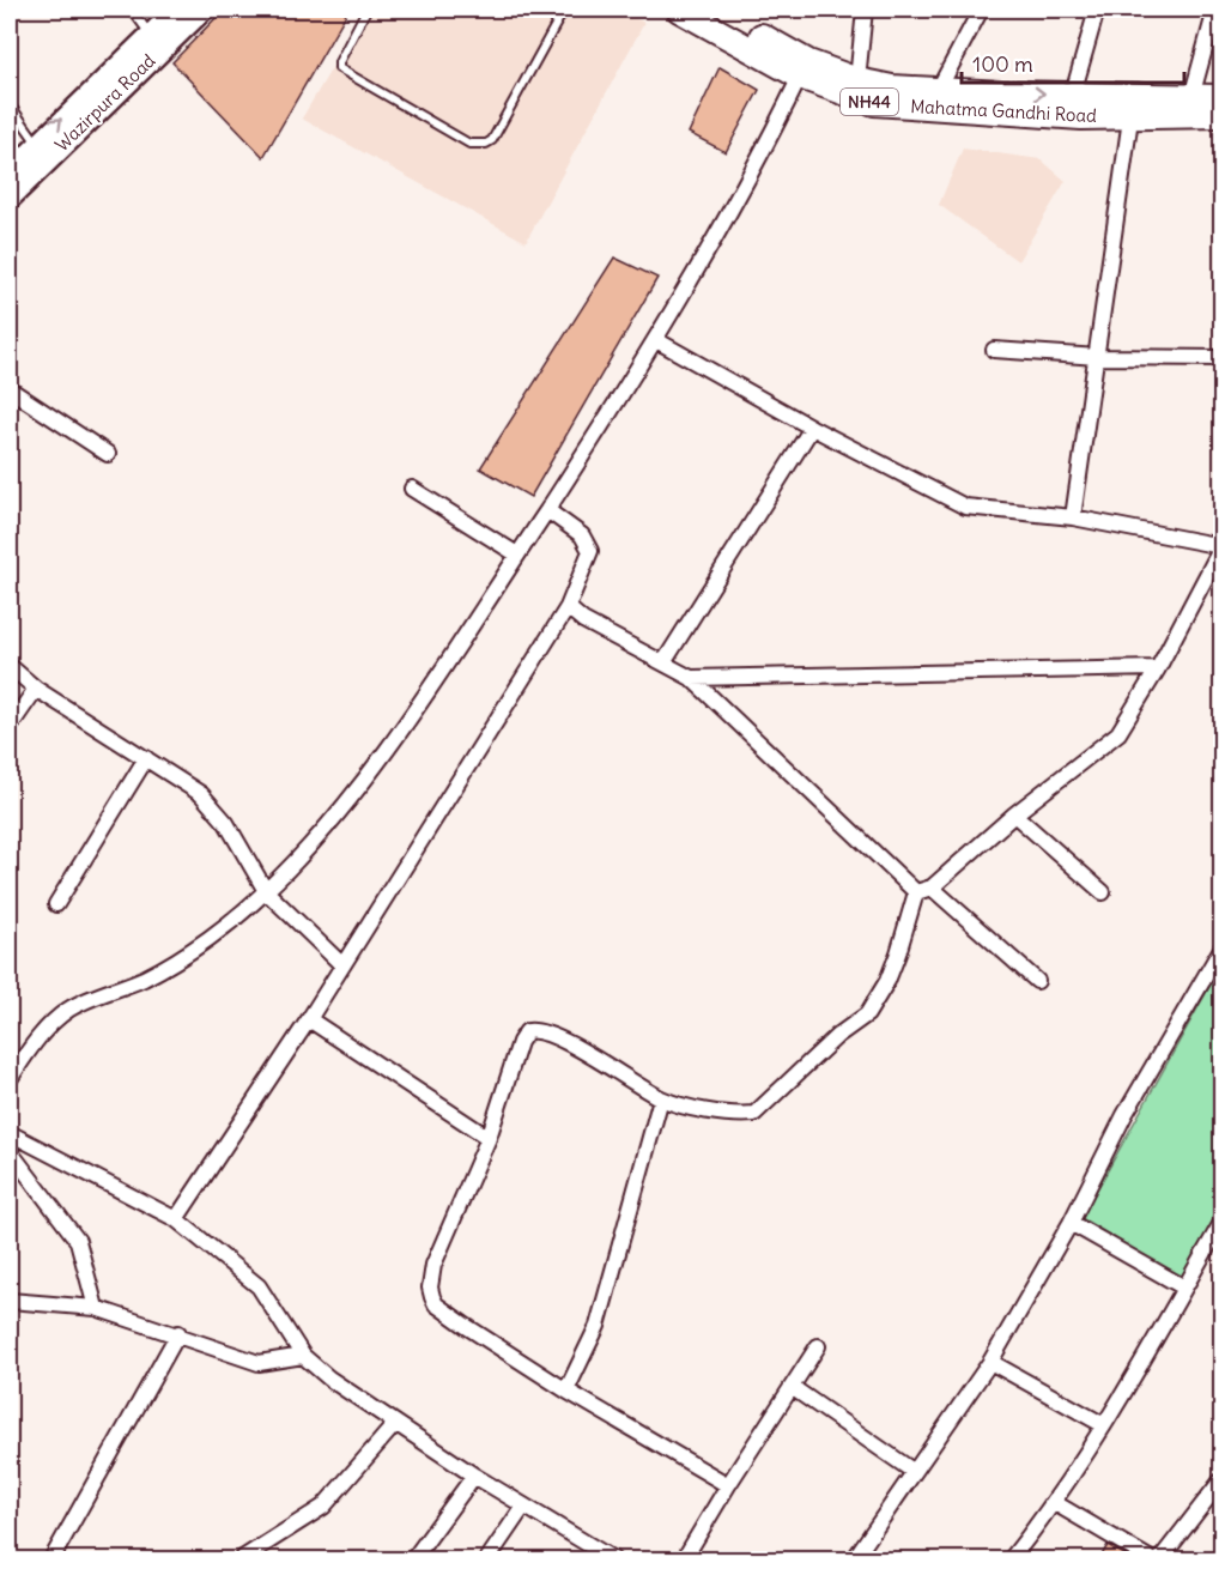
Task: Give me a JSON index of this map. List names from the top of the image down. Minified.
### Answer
{"streets":{"highway":["NH44","Mahatma Gandhi Road"],"main road":["Wazirpura Road"]},"scale_bar":"100 m"}
